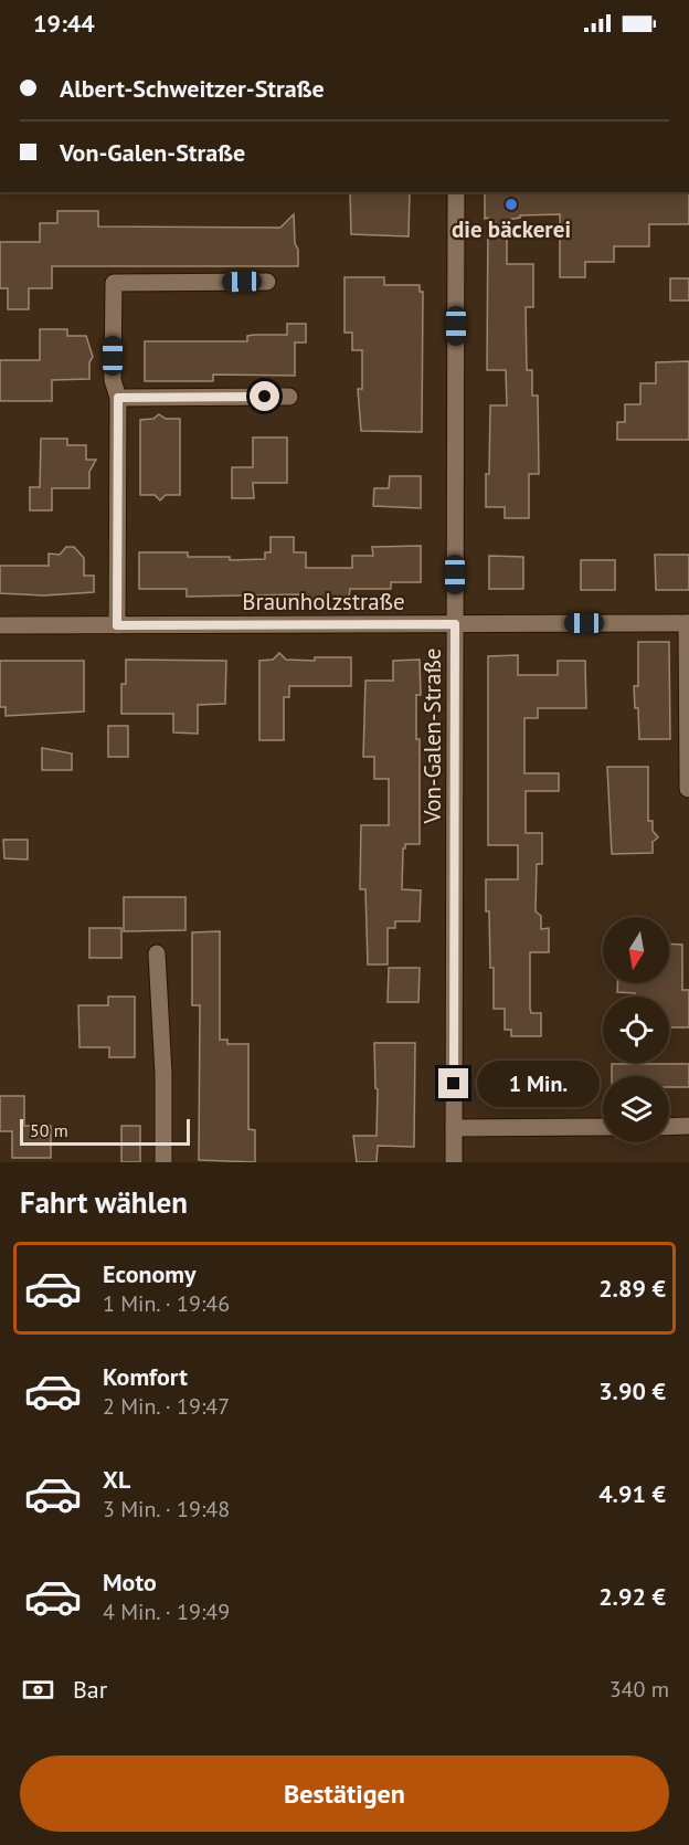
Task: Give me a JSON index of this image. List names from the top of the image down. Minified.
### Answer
{"streets":{"street":["Braunholzstraße","Von-Galen-Straße"]},"crossings":[["Braunholzstraße","Von-Galen-Straße"]],"places":["die bäckerei"],"scale_bar":"50 m","north":"bottom","page":{"status":"19:44","banner":["Albert-Schweitzer-Straße","Von-Galen-Straße"],"bubble":"1 Min.","scale":"50 m","heading":"Fahrt wählen","list":[{"name":"Economy","note":"1 Min. · 19:46","value":"2.89 €"},{"name":"Komfort","note":"2 Min. · 19:47","value":"3.90 €"},{"name":"XL","note":"3 Min. · 19:48","value":"4.91 €"},{"name":"Moto","note":"4 Min. · 19:49","value":"2.92 €"}],"pay":["Bar","340 m"],"buttons":"Bestätigen"}}
